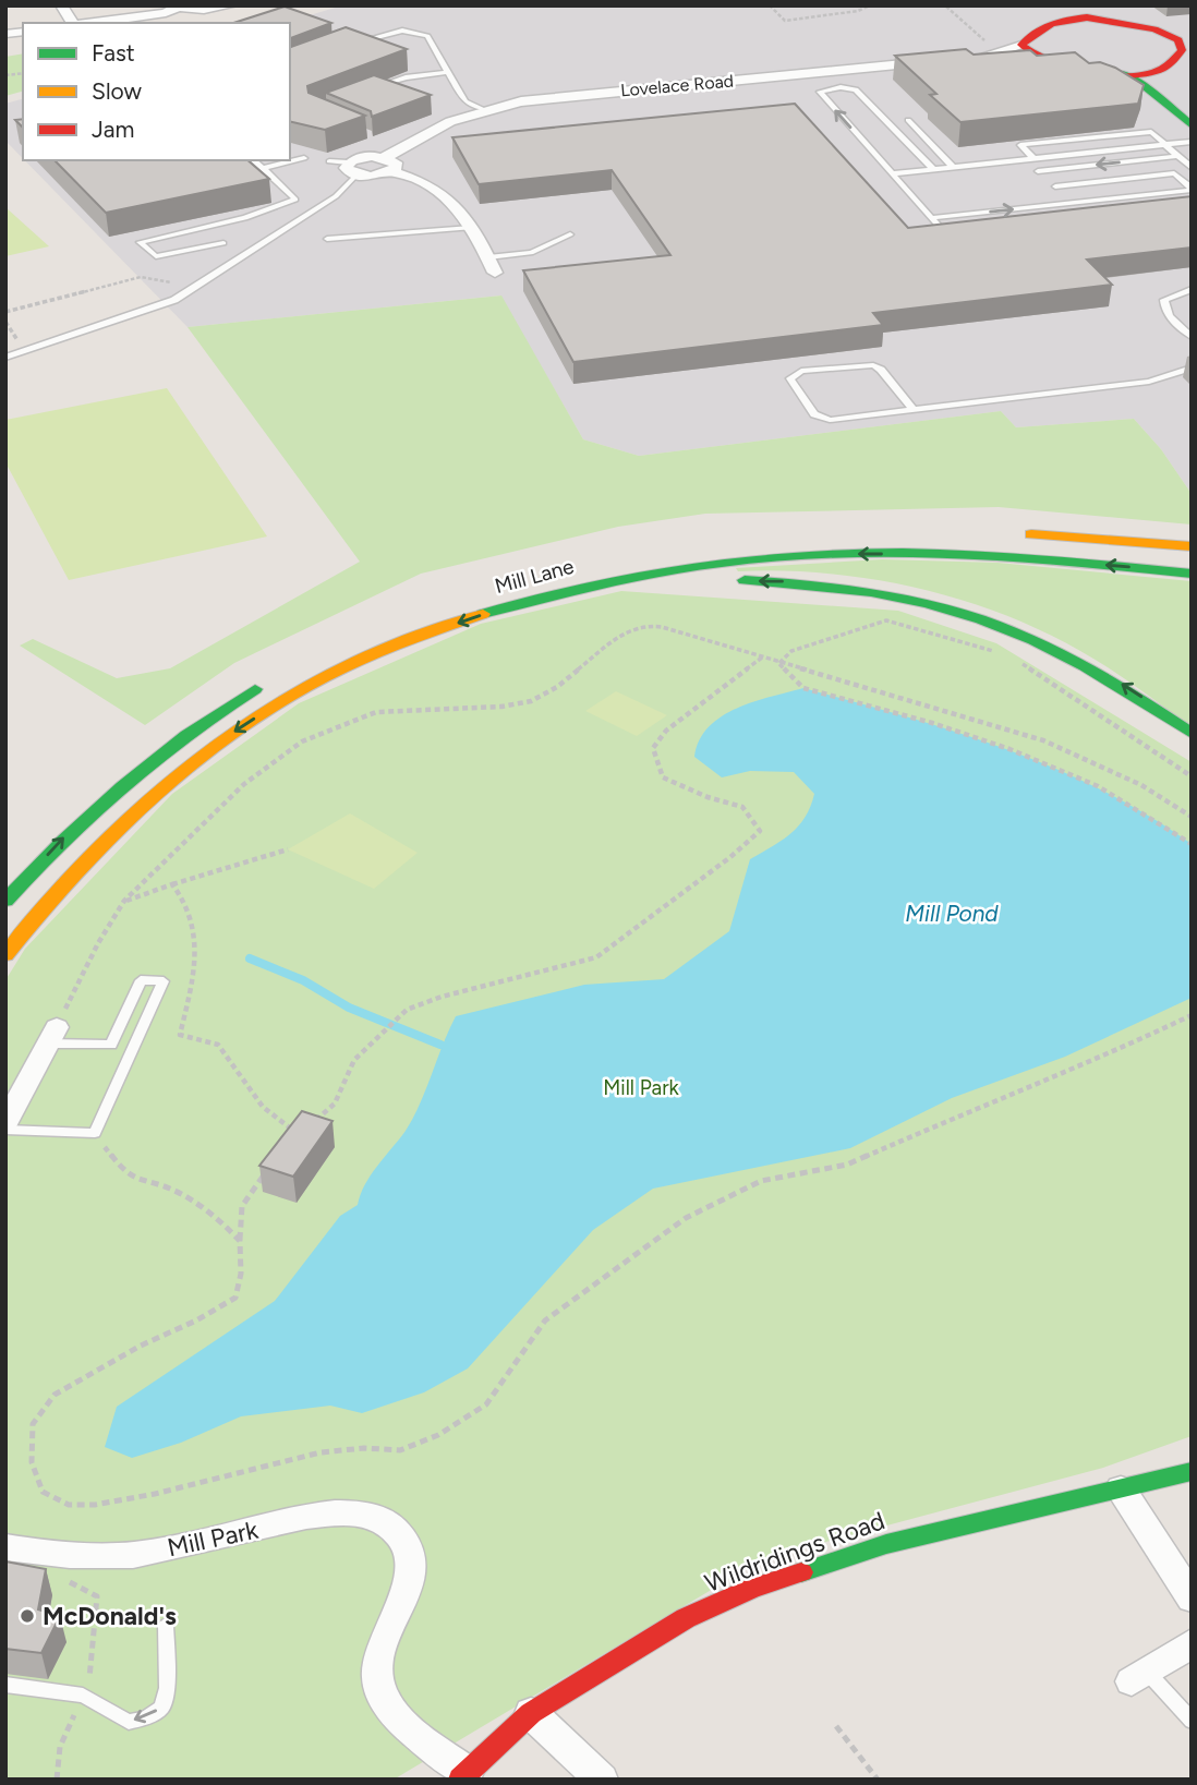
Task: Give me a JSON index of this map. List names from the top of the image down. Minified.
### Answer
{"streets":{"main road":["Mill Lane","Wildridings Road"],"street":["Lovelace Road","Mill Park"]},"crossings":[["Mill Park","Wildridings Road"]],"water":["Mill Pond"],"parks":["Mill Park"],"places":["McDonald's"],"legend":["Fast","Slow","Jam"]}
